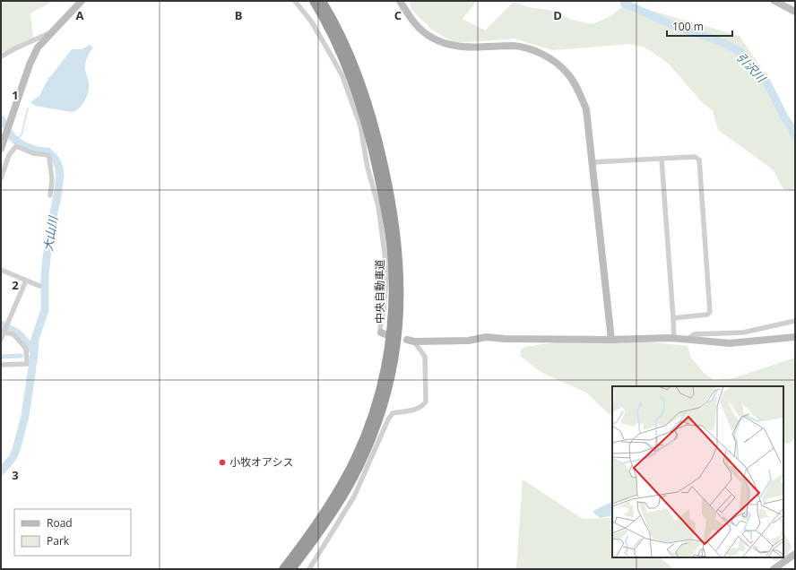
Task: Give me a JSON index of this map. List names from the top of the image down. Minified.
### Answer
{"streets":{"highway":["中央自動車道"]},"water":["引沢川","大山川"],"places":["小牧オアシス"],"legend":["Road","Park"],"scale_bar":"100 m","grid":{"columns":["A","B","C","D"],"rows":["1","2","3"]}}
